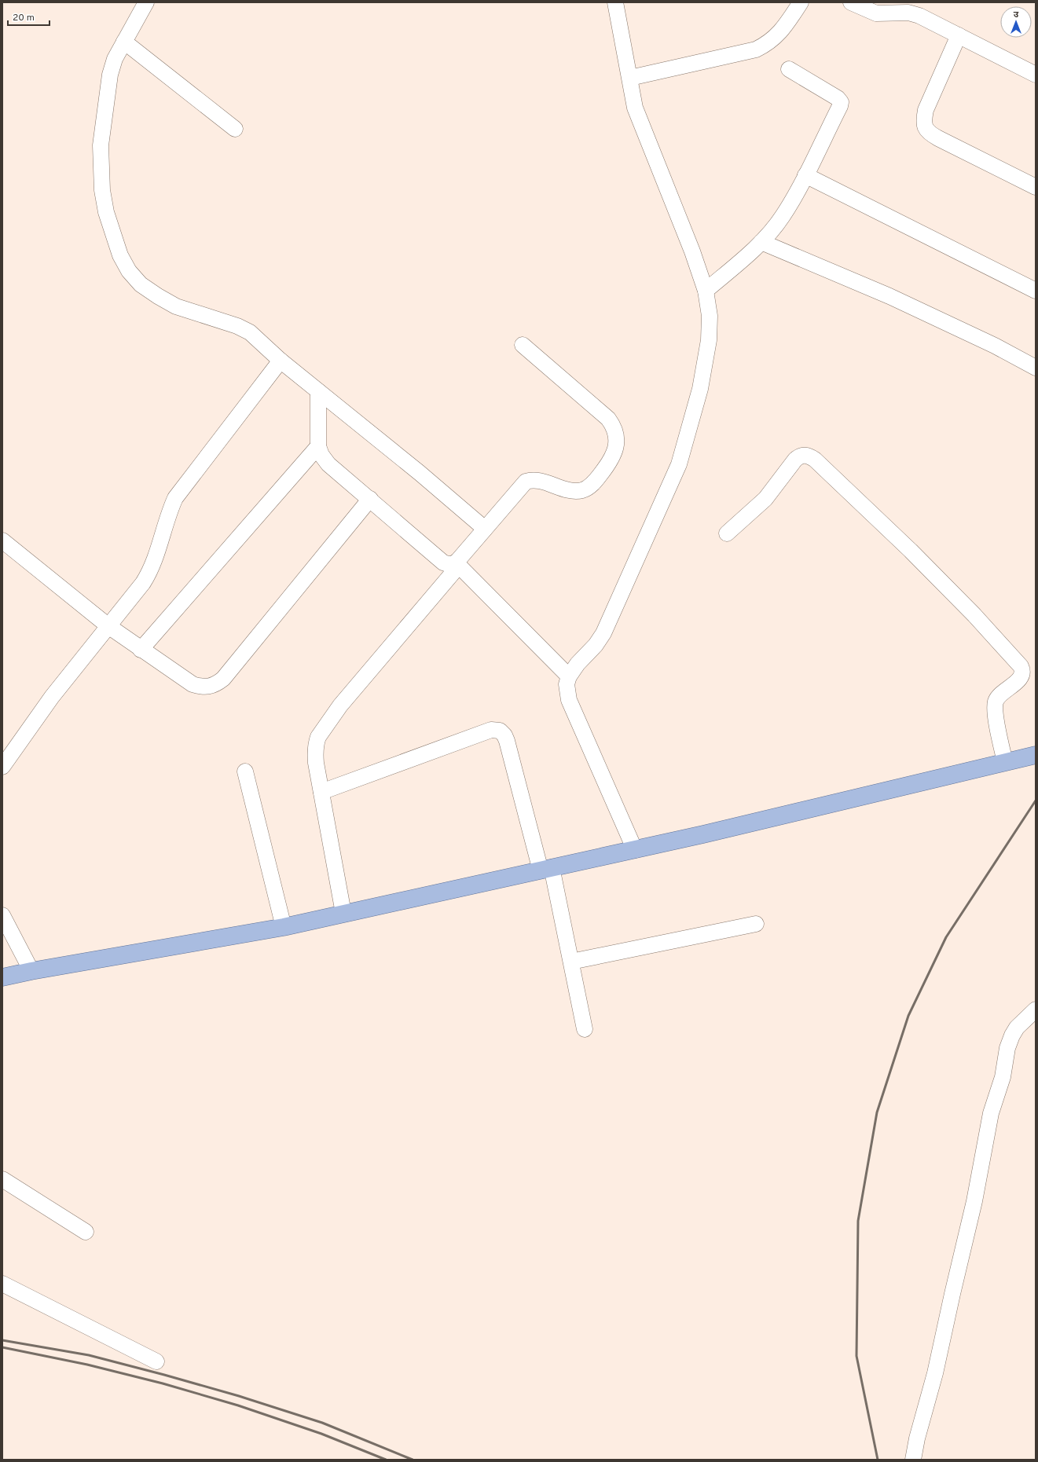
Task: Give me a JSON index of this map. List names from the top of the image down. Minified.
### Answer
{"scale_bar":"20 m","north":"top"}
